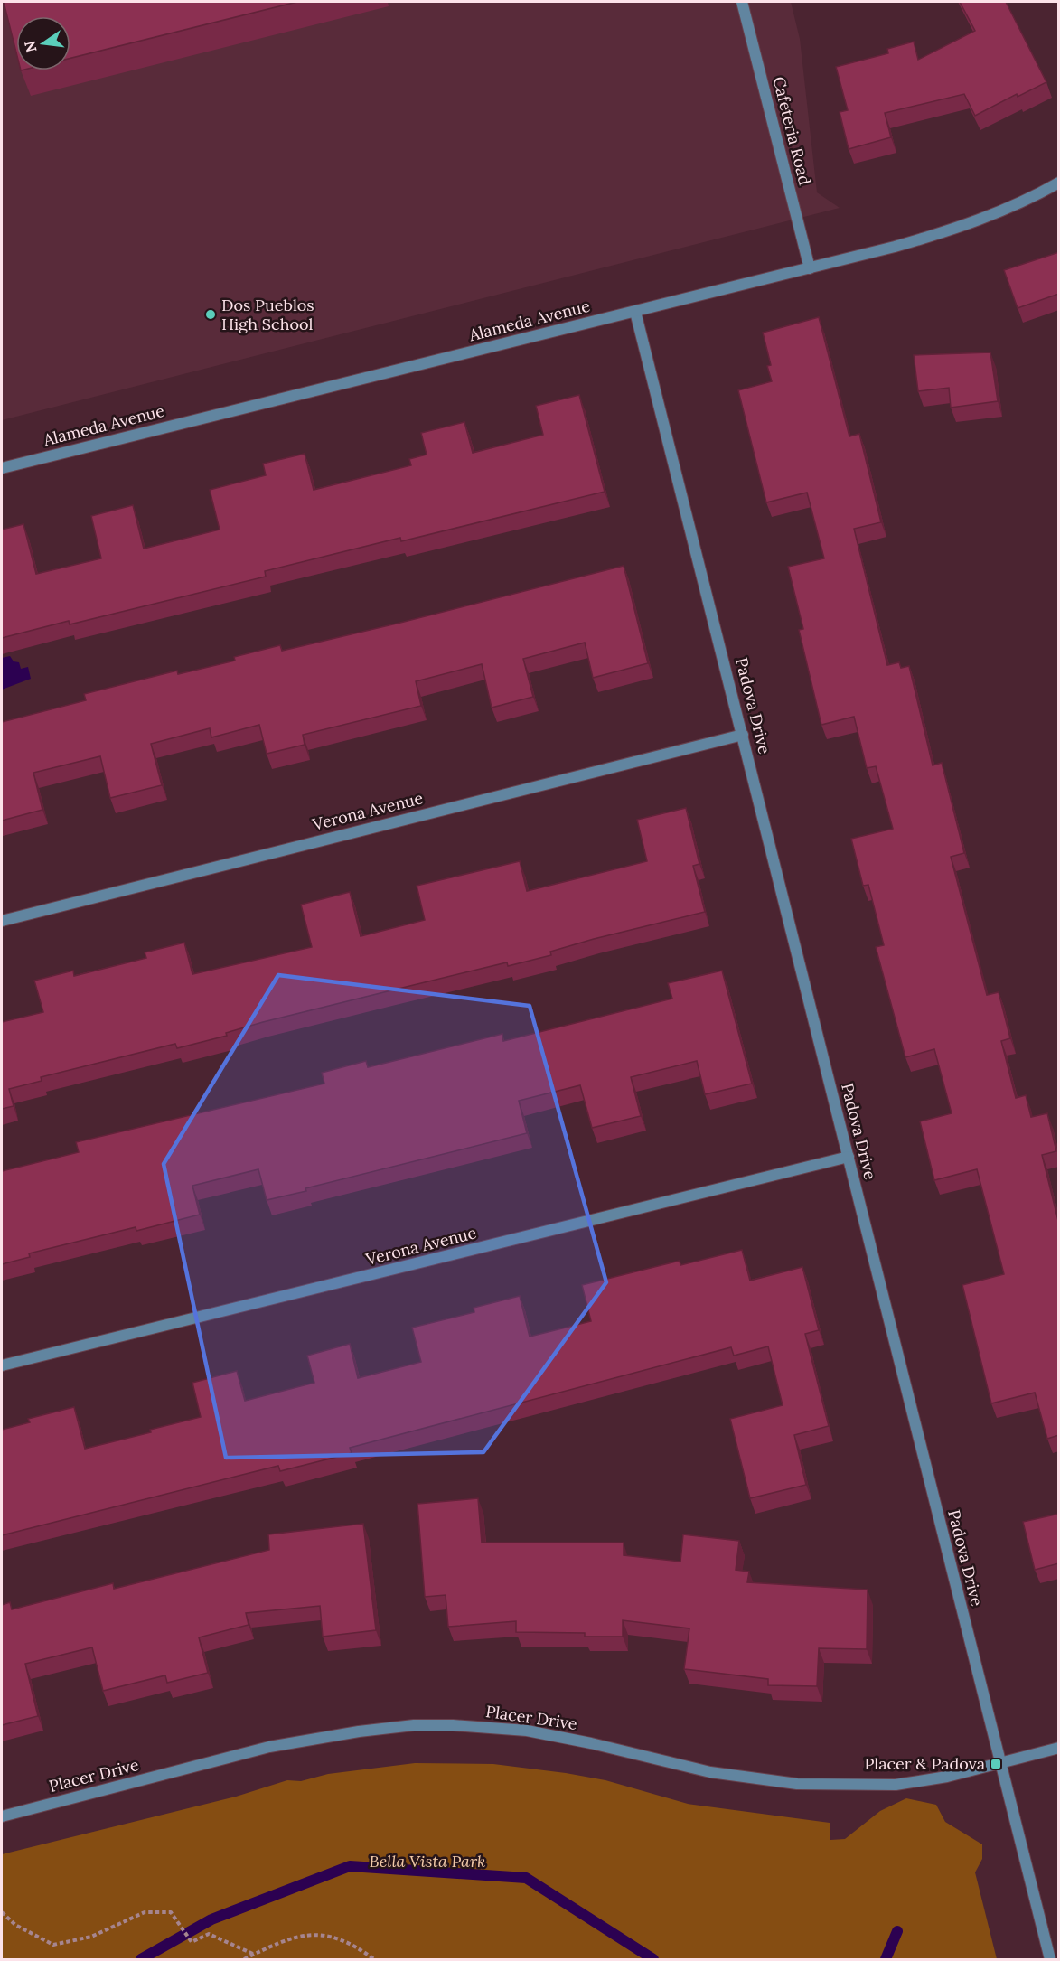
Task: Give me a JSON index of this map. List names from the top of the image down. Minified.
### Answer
{"streets":{"street":["Cafeteria Road","Alameda Avenue","Padova Drive","Verona Avenue","Placer Drive"]},"crossings":[["Cafeteria Road","Alameda Avenue"],["Alameda Avenue","Padova Drive"],["Padova Drive","Verona Avenue"],["Padova Drive","Placer Drive"]],"parks":["Bella Vista Park"],"places":{"other":["Dos Pueblos High School"],"transit":["Placer & Padova"]},"north":"left"}
